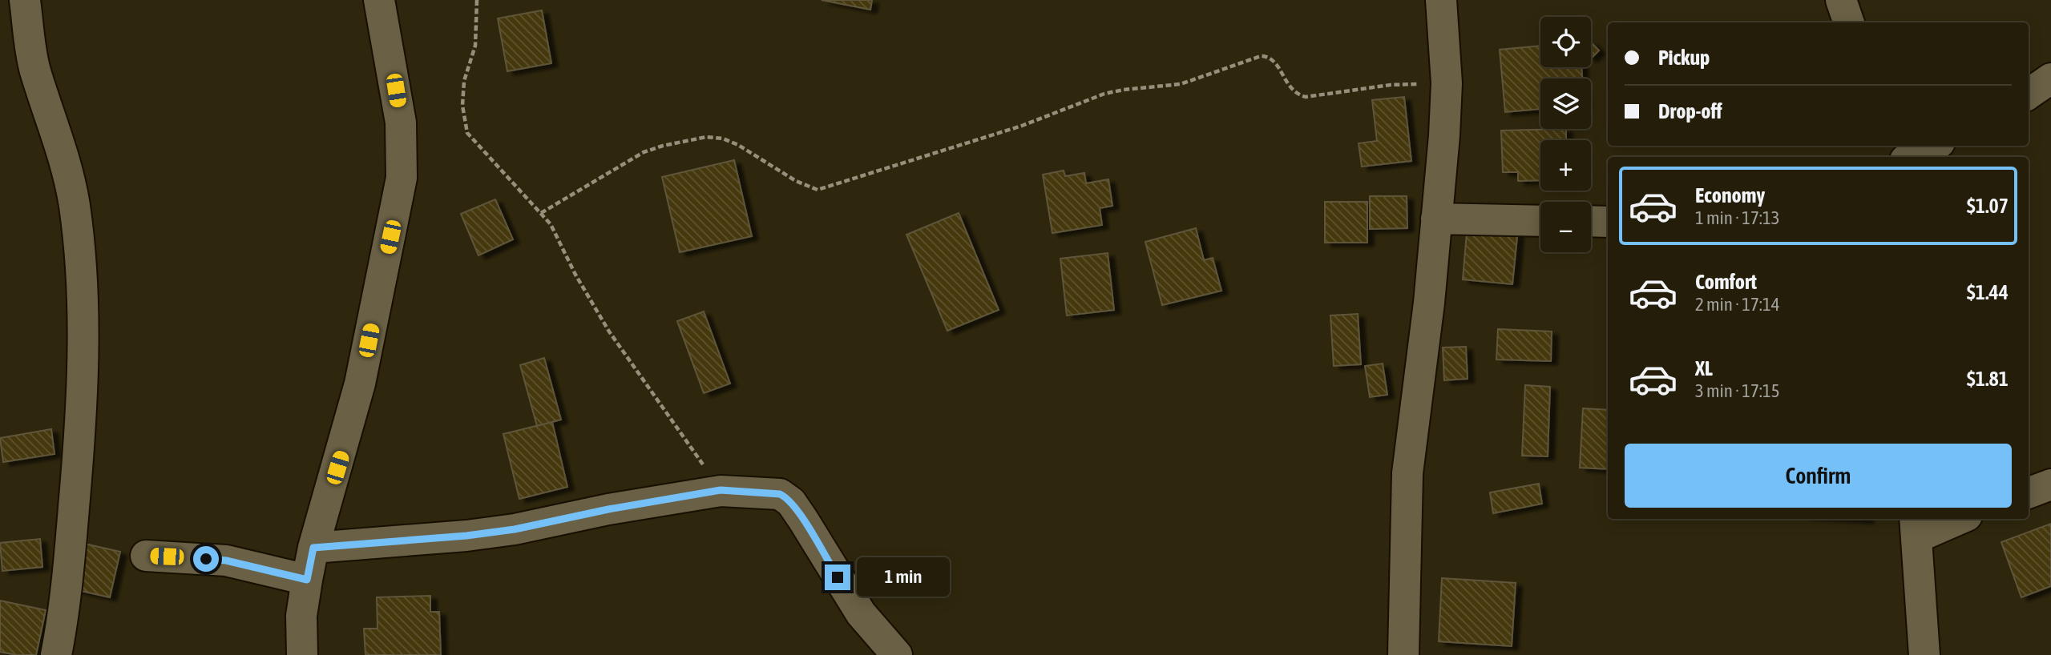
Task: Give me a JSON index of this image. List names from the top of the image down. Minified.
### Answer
{"page":{"map_buttons":["+","−"],"banner":["Pickup","Drop-off"],"list":[{"name":"Economy","note":"1 min · 17:13","value":"$1.07"},{"name":"Comfort","note":"2 min · 17:14","value":"$1.44"},{"name":"XL","note":"3 min · 17:15","value":"$1.81"}],"buttons":"Confirm","bubble":"1 min"}}
